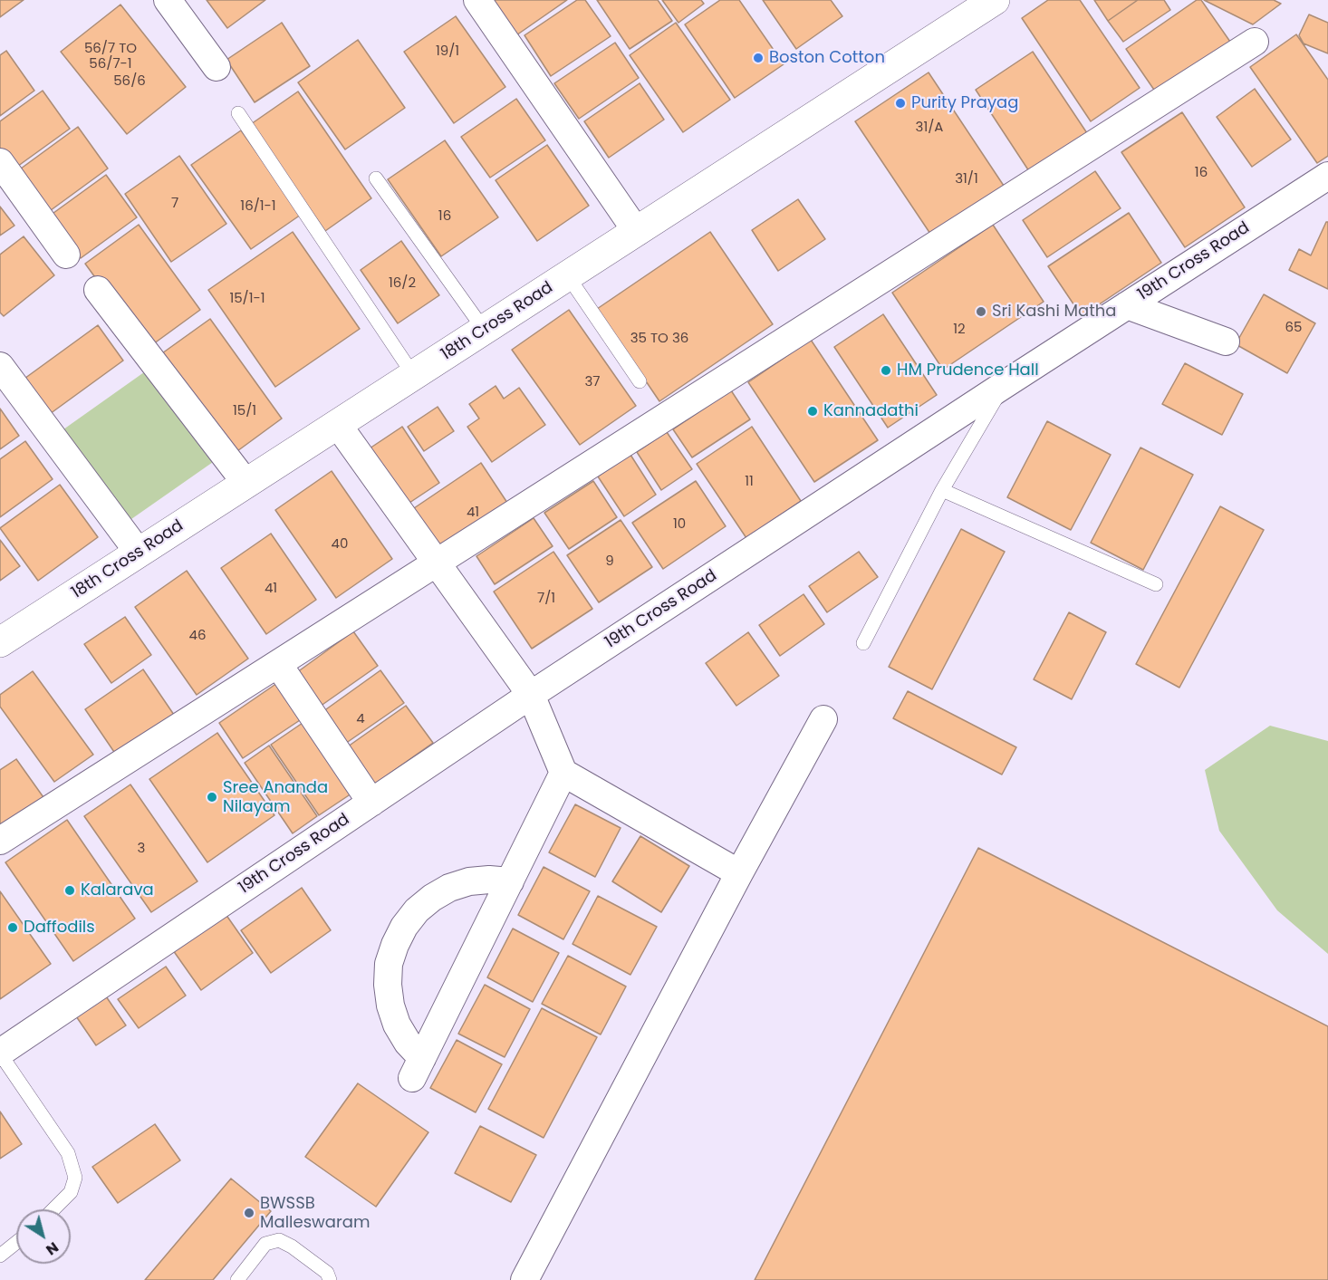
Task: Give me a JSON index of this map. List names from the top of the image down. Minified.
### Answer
{"streets":{"main road":["18th Cross Road"],"street":["19th Cross Road"]},"places":["Boston Cotton","Purity Prayag","Sri Kashi Matha","HM Prudence Hall","Kannadathi","Sree Ananda Nilayam","Kalarava","Daffodils","BWSSB Malleswaram"],"house_numbers":["56/7 TO 56/7-1","19/1","56/6","31/A","16","31/1","7","16/1-1","16","16/2","15/1-1","65","12","35 TO 36","37","15/1","11","41","10","40","9","41","7/1","46","4","3"],"north":"bottom right"}
